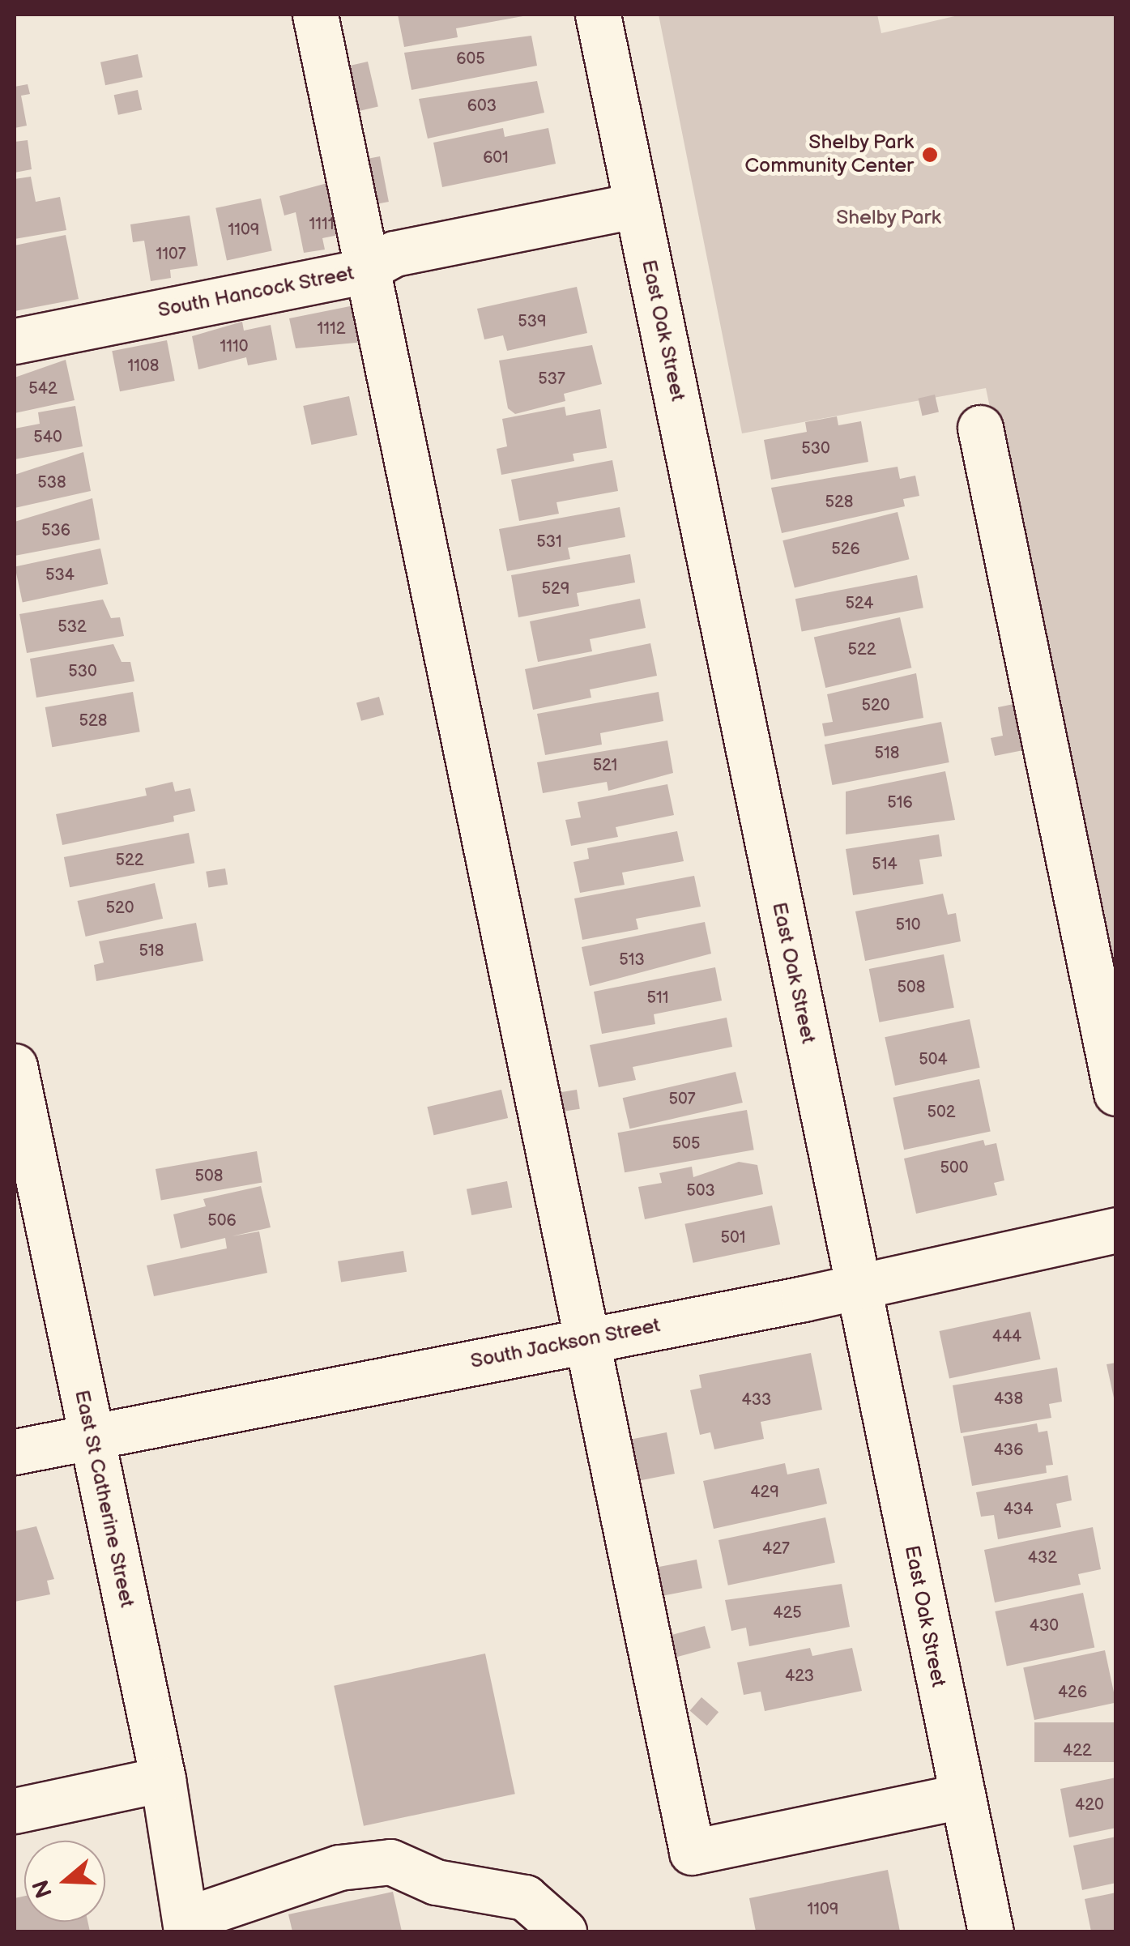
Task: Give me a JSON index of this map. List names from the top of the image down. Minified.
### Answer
{"streets":{"main road":["South Hancock Street","East Oak Street","South Jackson Street","East St Catherine Street"]},"crossings":[["South Hancock Street","East Oak Street"],["East Oak Street","South Jackson Street"],["South Jackson Street","East St Catherine Street"]],"parks":["Shelby Park"],"places":["Shelby Park Community Center"],"house_numbers":["605","603","601","1111","1109","1107","539","1112","1110","1108","537","542","540","530","538","528","536","531","526","534","529","524","532","522","530","520","528","518","521","516","522","514","520","510","518","513","508","511","504","507","502","505","500","508","503","506","501","444","438","433","436","429","434","427","432","425","430","423","426","422","420","1109"],"north":"left"}
